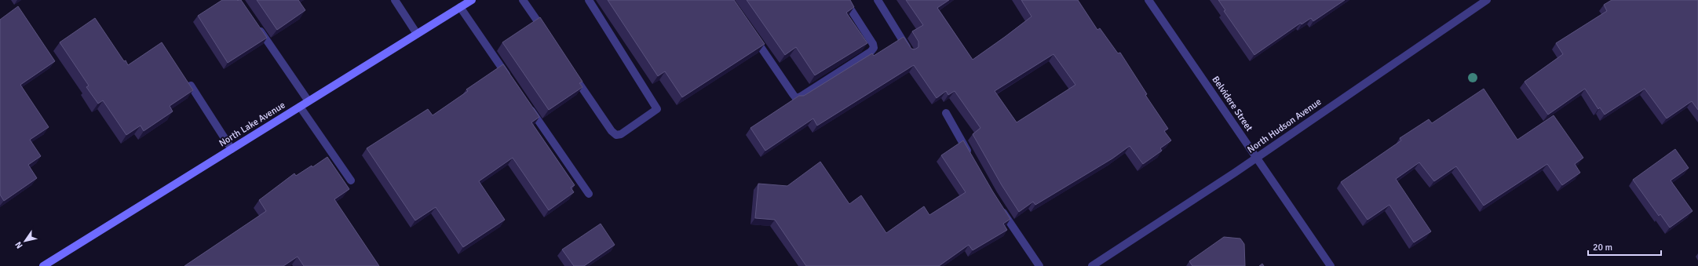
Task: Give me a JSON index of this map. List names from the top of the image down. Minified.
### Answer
{"streets":{"main road":["North Lake Avenue"],"street":["Belvidere Street","North Hudson Avenue"]},"crossings":[["Belvidere Street","North Hudson Avenue"]],"scale_bar":"20 m","north":"bottom left"}
